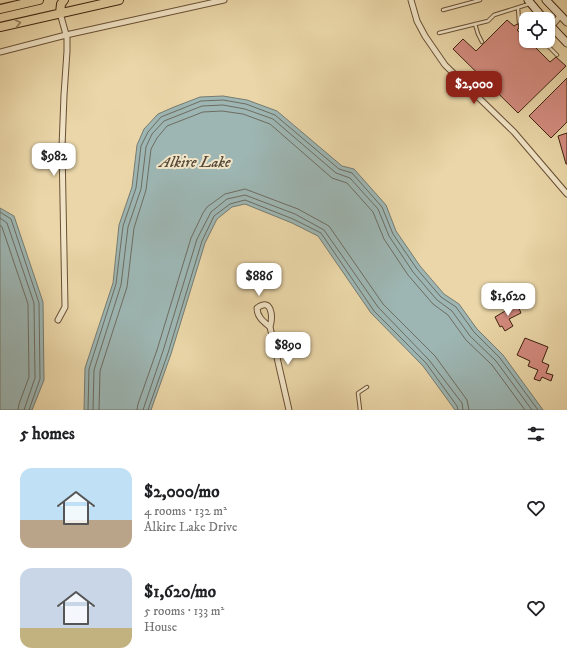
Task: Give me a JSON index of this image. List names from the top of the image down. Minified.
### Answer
{"water":["Alkire Lake"],"page":{"price":["$2,000","$982","$886","$1,620","$890"],"heading":"5 homes","list":[{"name":"$2,000/mo","note":"4 rooms · 132 m² · Alkire Lake Drive"},{"name":"$1,620/mo","note":"5 rooms · 133 m² · House"}]}}
